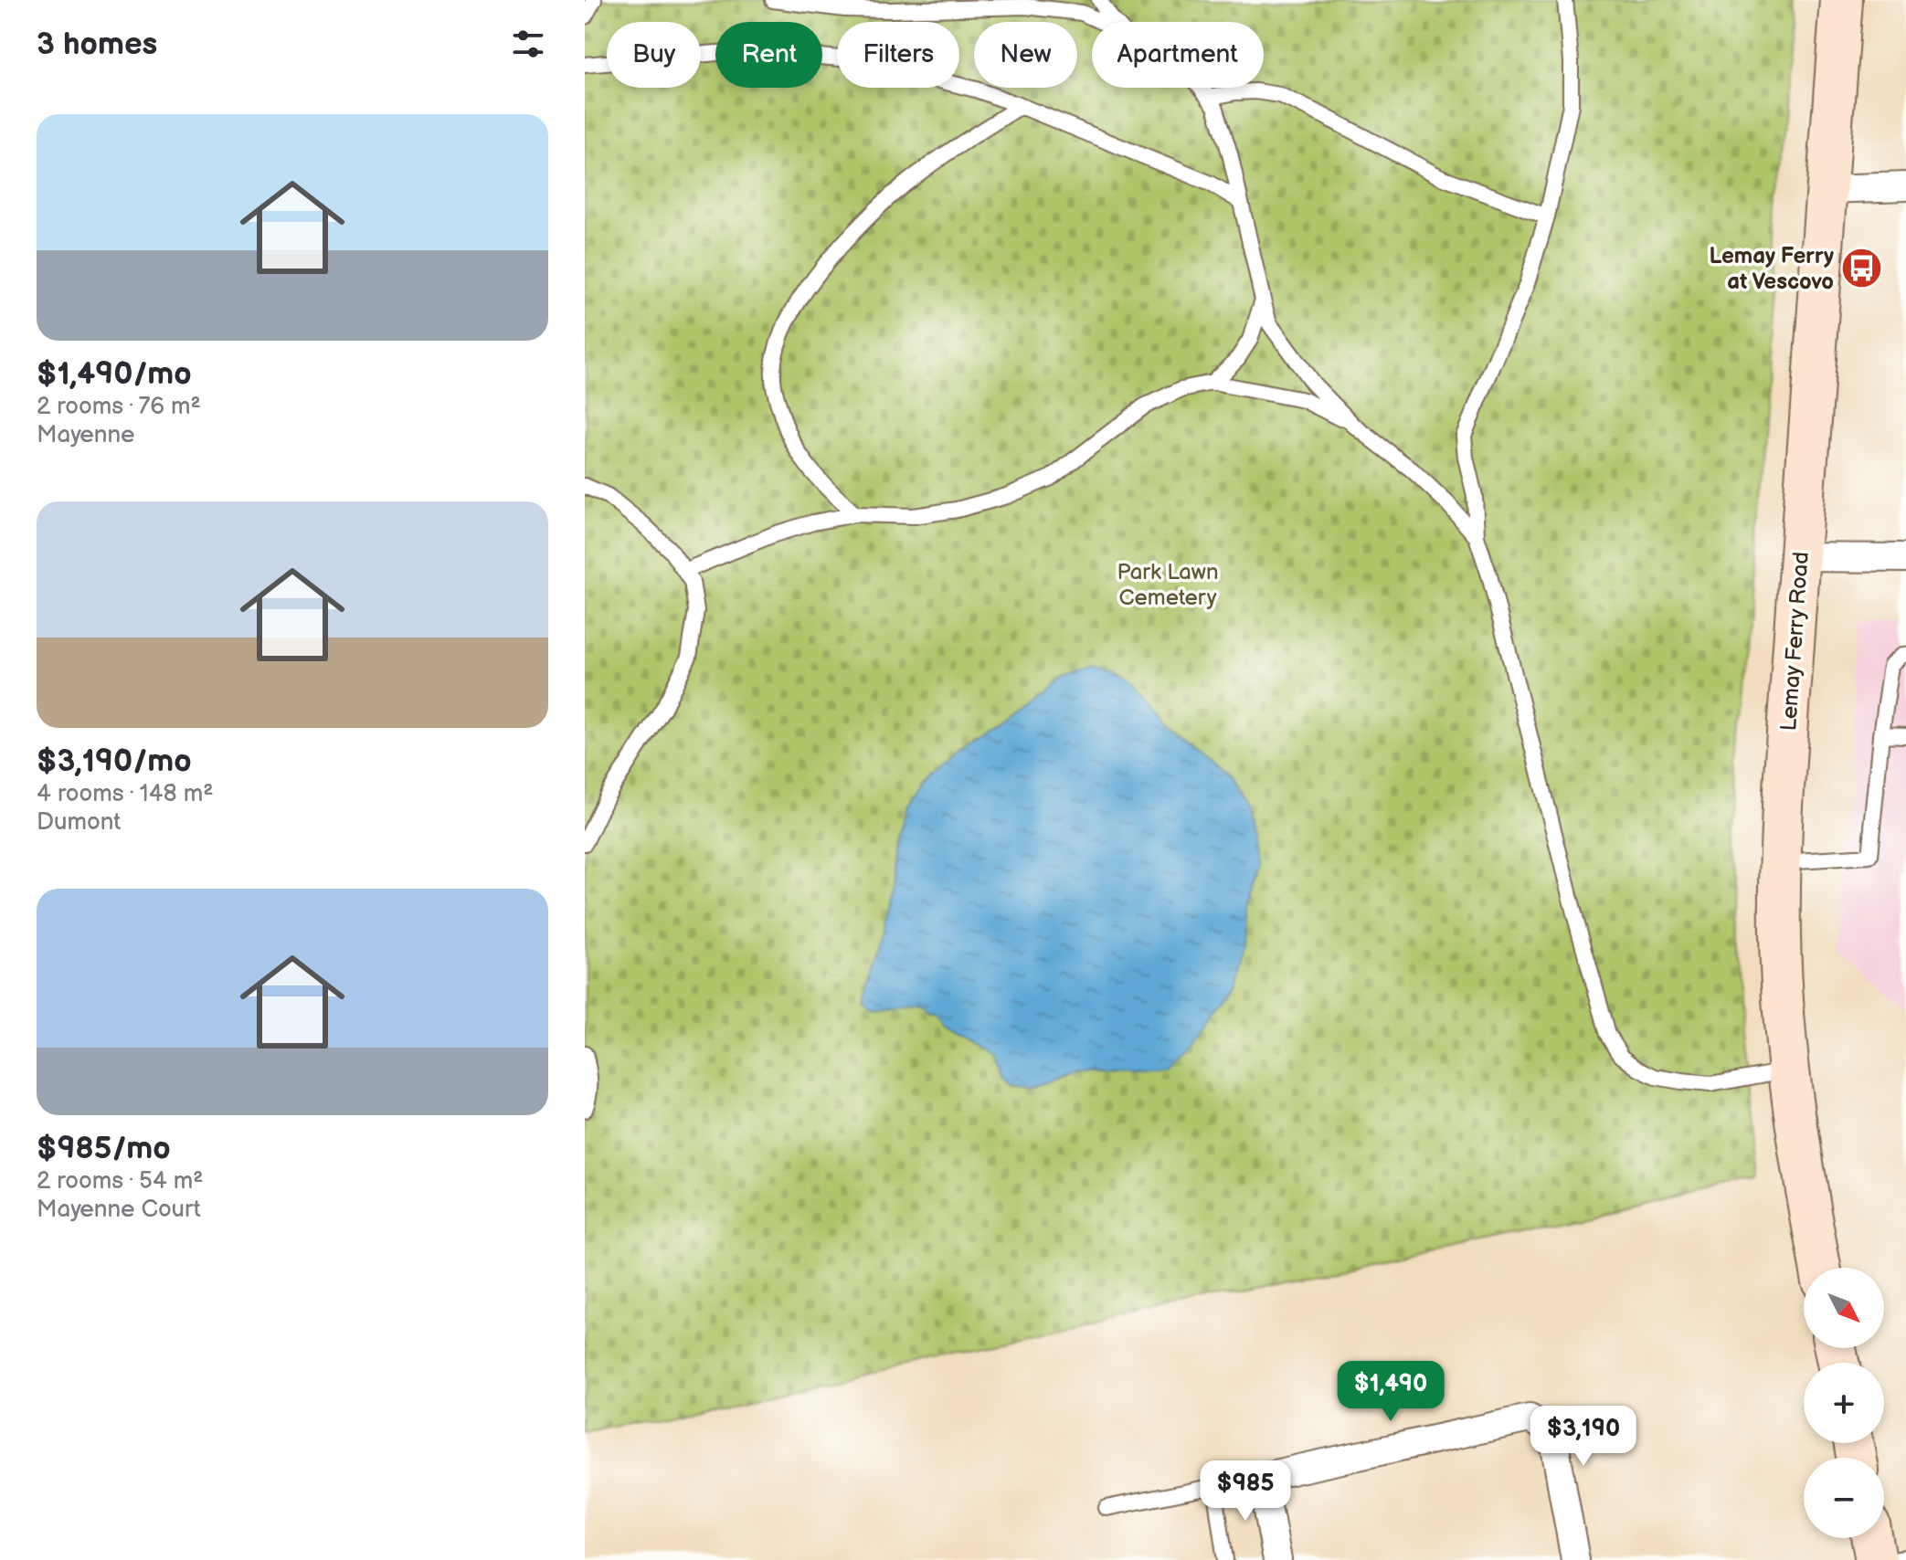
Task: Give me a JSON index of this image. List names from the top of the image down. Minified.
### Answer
{"streets":{"main road":["Lemay Ferry Road"]},"parks":["Park Lawn Cemetery"],"places":{"bus stop":["Lemay Ferry at Vescovo"]},"north":"bottom right","page":{"heading":"3 homes","chip":["Buy","Rent","Filters","New","Apartment"],"list":[{"name":"$1,490/mo","note":"2 rooms · 76 m² · Mayenne"},{"name":"$3,190/mo","note":"4 rooms · 148 m² · Dumont"},{"name":"$985/mo","note":"2 rooms · 54 m² · Mayenne Court"}],"map_buttons":["+","−"],"price":["$1,490","$3,190","$985"]}}
